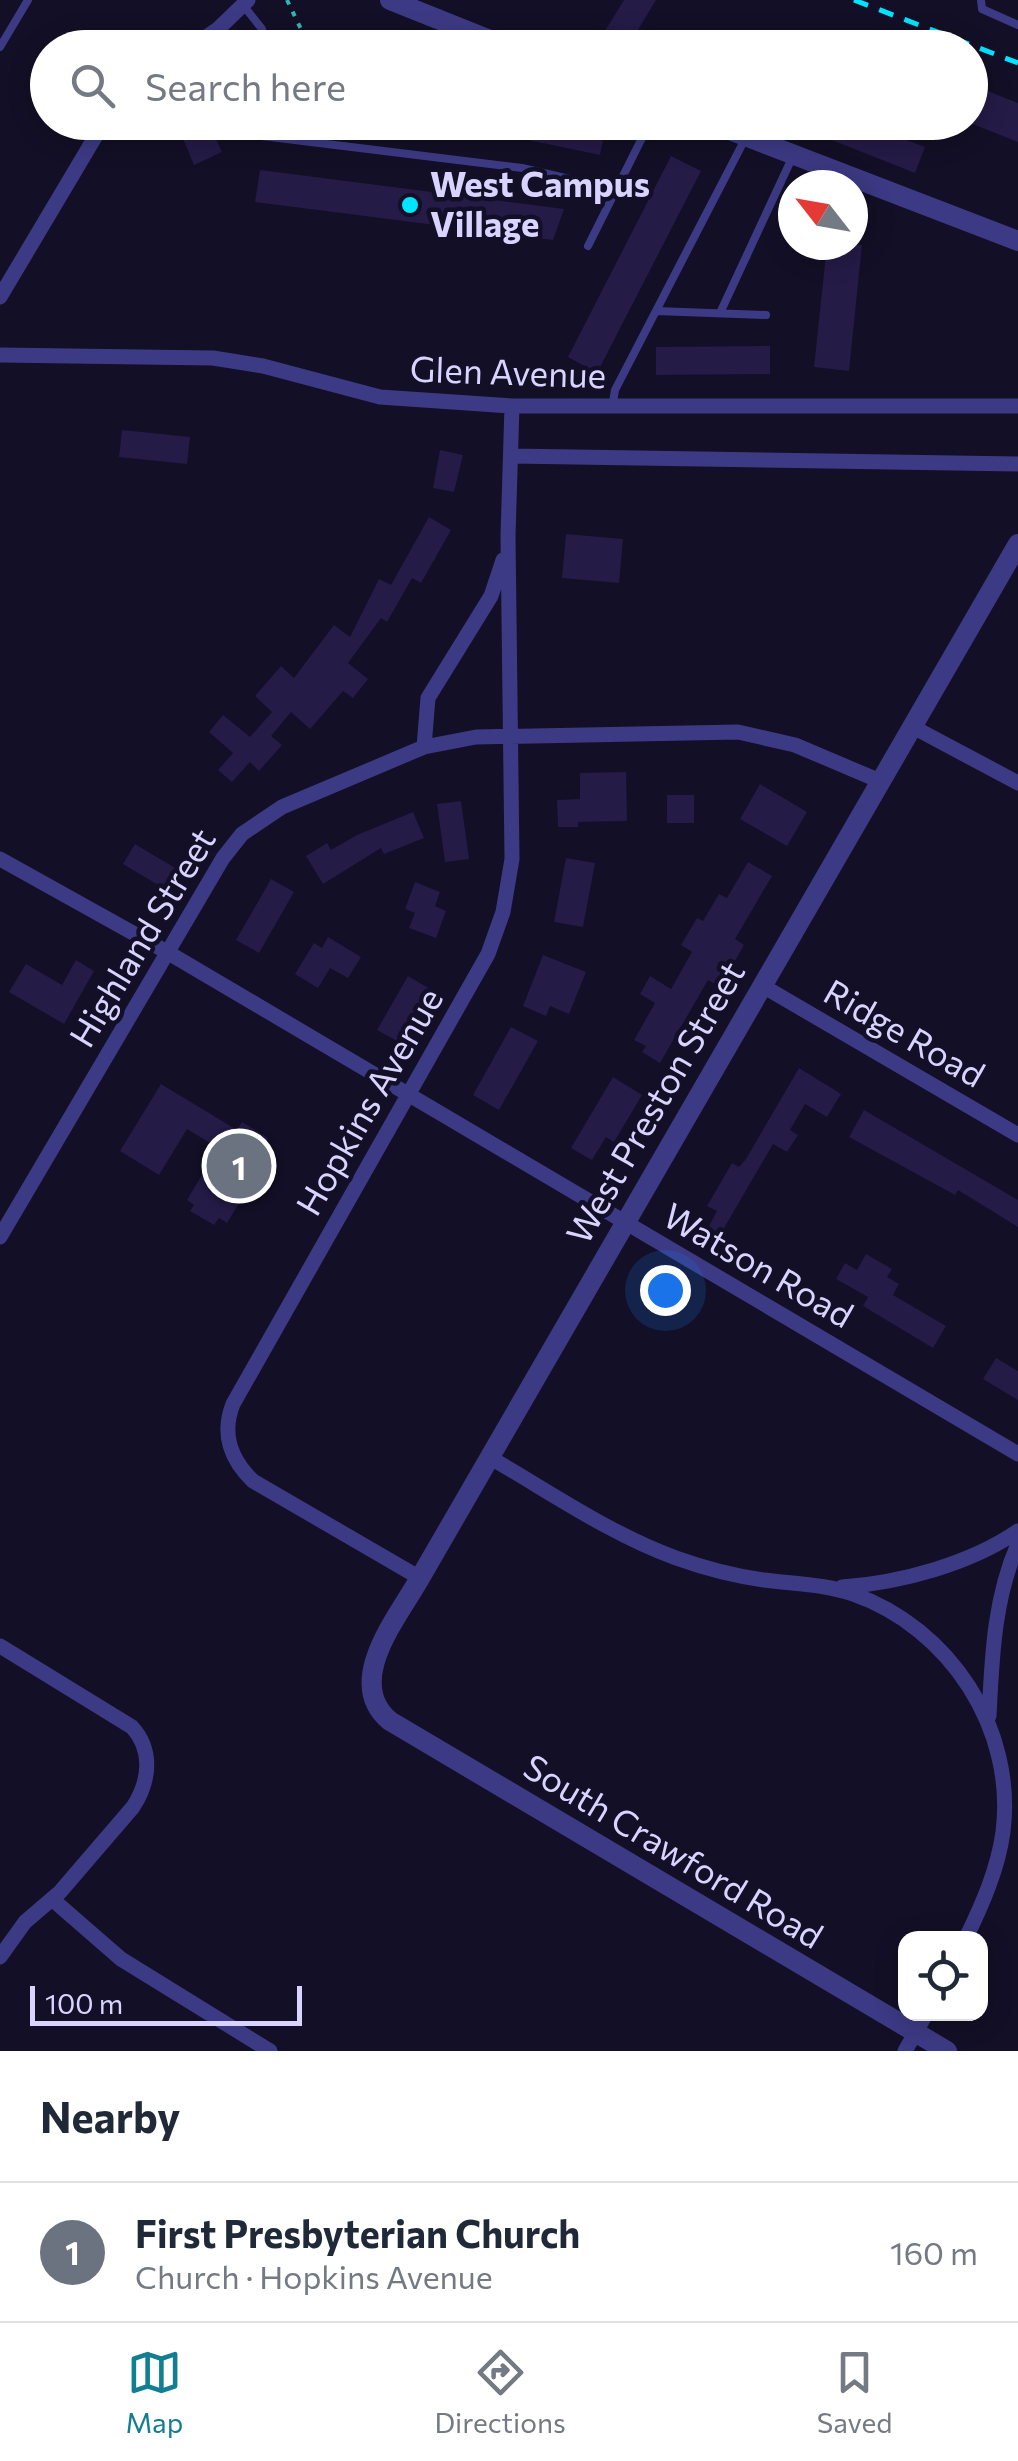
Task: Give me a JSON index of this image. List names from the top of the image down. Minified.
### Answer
{"streets":{"street":["Glen Avenue","Highland Street","Ridge Road","Hopkins Avenue","West Preston Street","Watson Road","South Crawford Road"]},"crossings":[["Glen Avenue","Hopkins Avenue"],["Highland Street","Hopkins Avenue"],["Highland Street","West Preston Street"],["Highland Street","Watson Road"],["Ridge Road","West Preston Street"],["Hopkins Avenue","West Preston Street"],["Hopkins Avenue","Watson Road"],["West Preston Street","Watson Road"],["West Preston Street","South Crawford Road"]],"places":["West Campus Village"],"scale_bar":"100 m","north":"top left","page":{"search":"Search here","pins":"1","scale":"100 m","heading":"Nearby","list":[{"mark":"1","name":"First Presbyterian Church","note":"Church · Hopkins Avenue","value":"160 m"}],"nav":["Map","Directions","Saved"]}}
